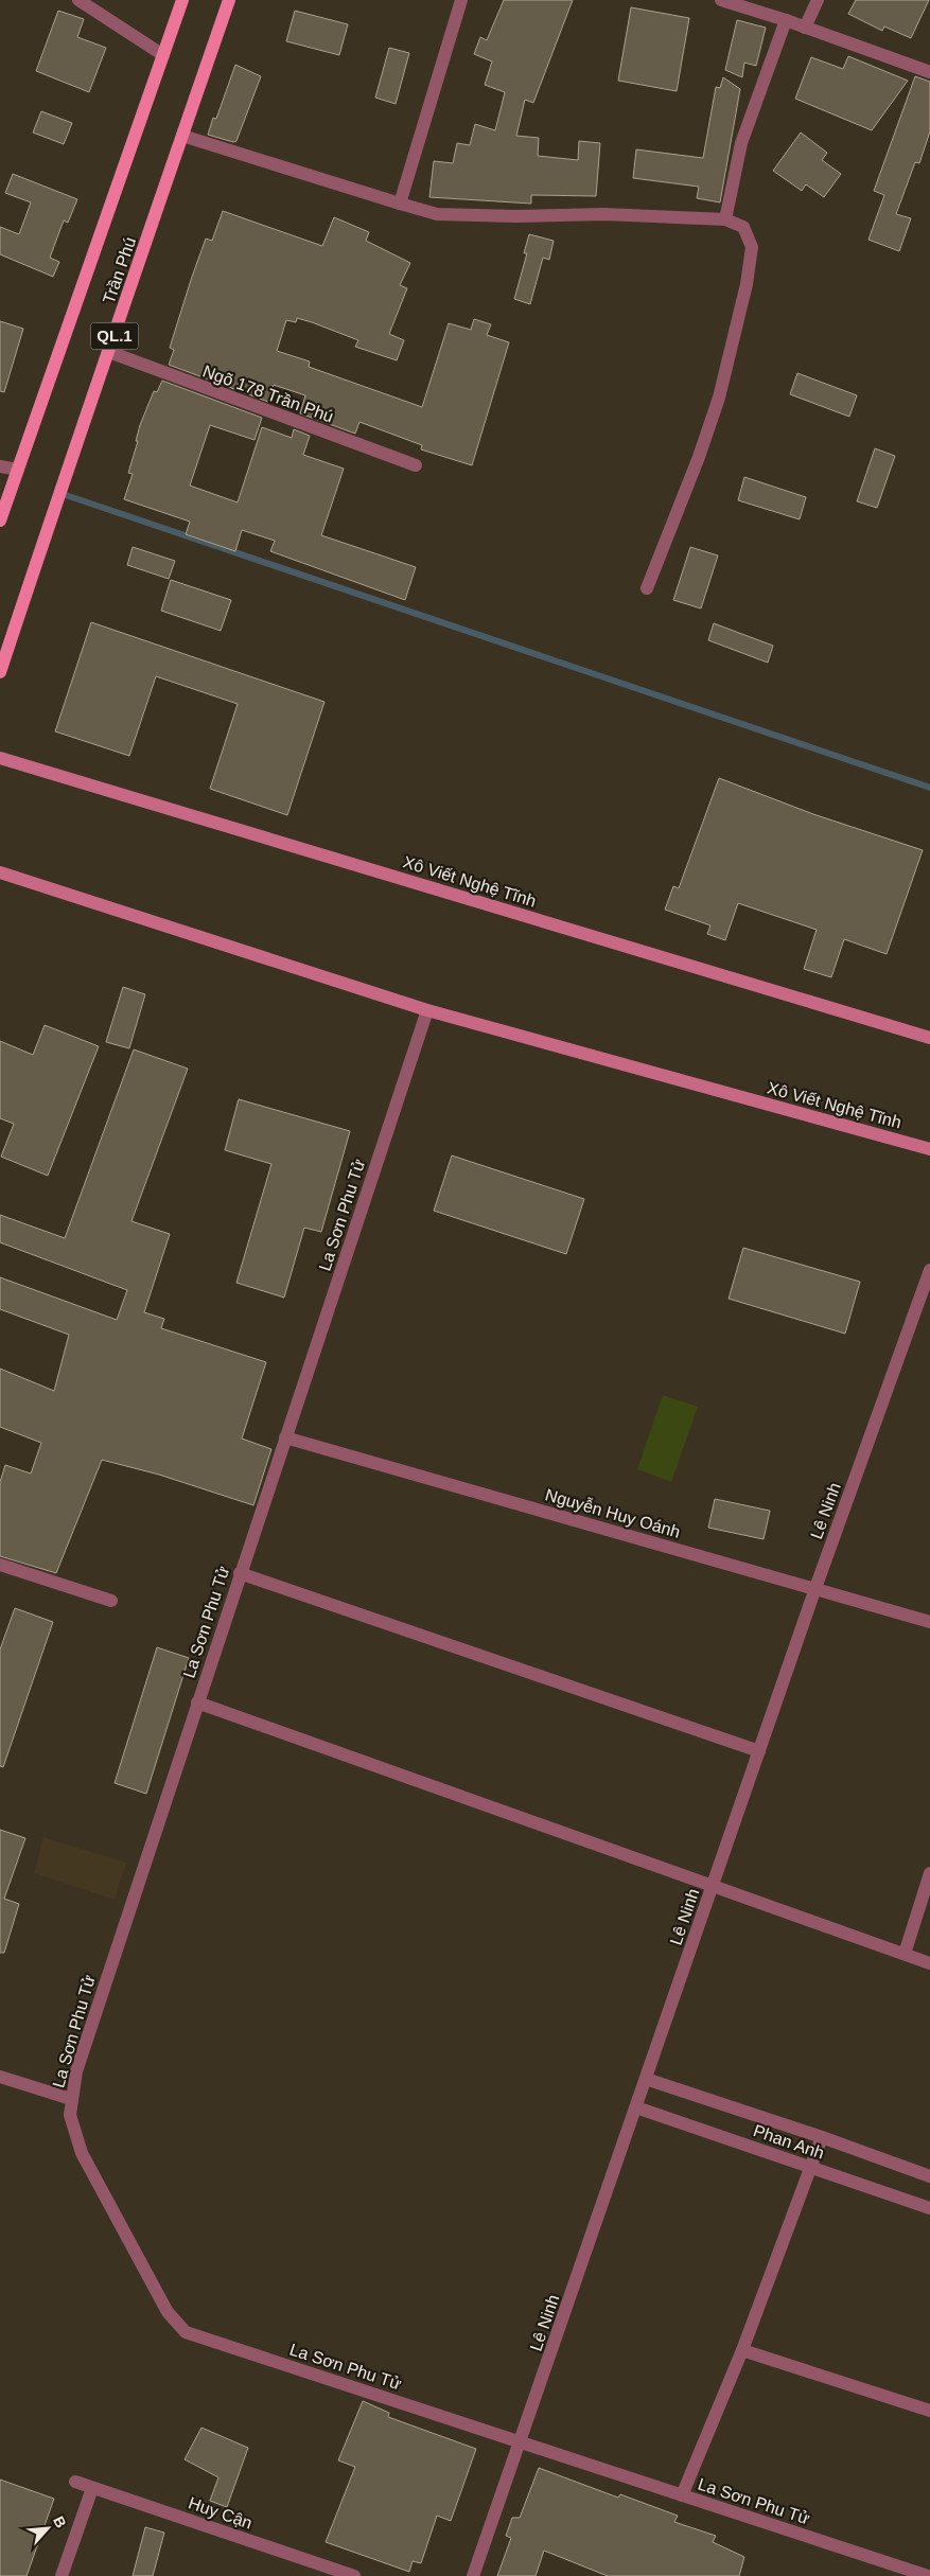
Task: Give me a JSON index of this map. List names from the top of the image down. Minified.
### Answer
{"streets":{"main road":["Trần Phú","QL.1"],"street":["Ngõ 178 Trần Phú","Xô Viết Nghệ Tĩnh","La Sơn Phu Tử","Lê Ninh","Nguyễn Huy Oánh","Phan Anh","Huy Cận"]},"crossings":[["Trần Phú","Ngõ 178 Trần Phú"],["Xô Viết Nghệ Tĩnh","La Sơn Phu Tử"],["La Sơn Phu Tử","Lê Ninh"],["La Sơn Phu Tử","Nguyễn Huy Oánh"],["Lê Ninh","Nguyễn Huy Oánh"],["Lê Ninh","Phan Anh"]],"north":"top right"}
